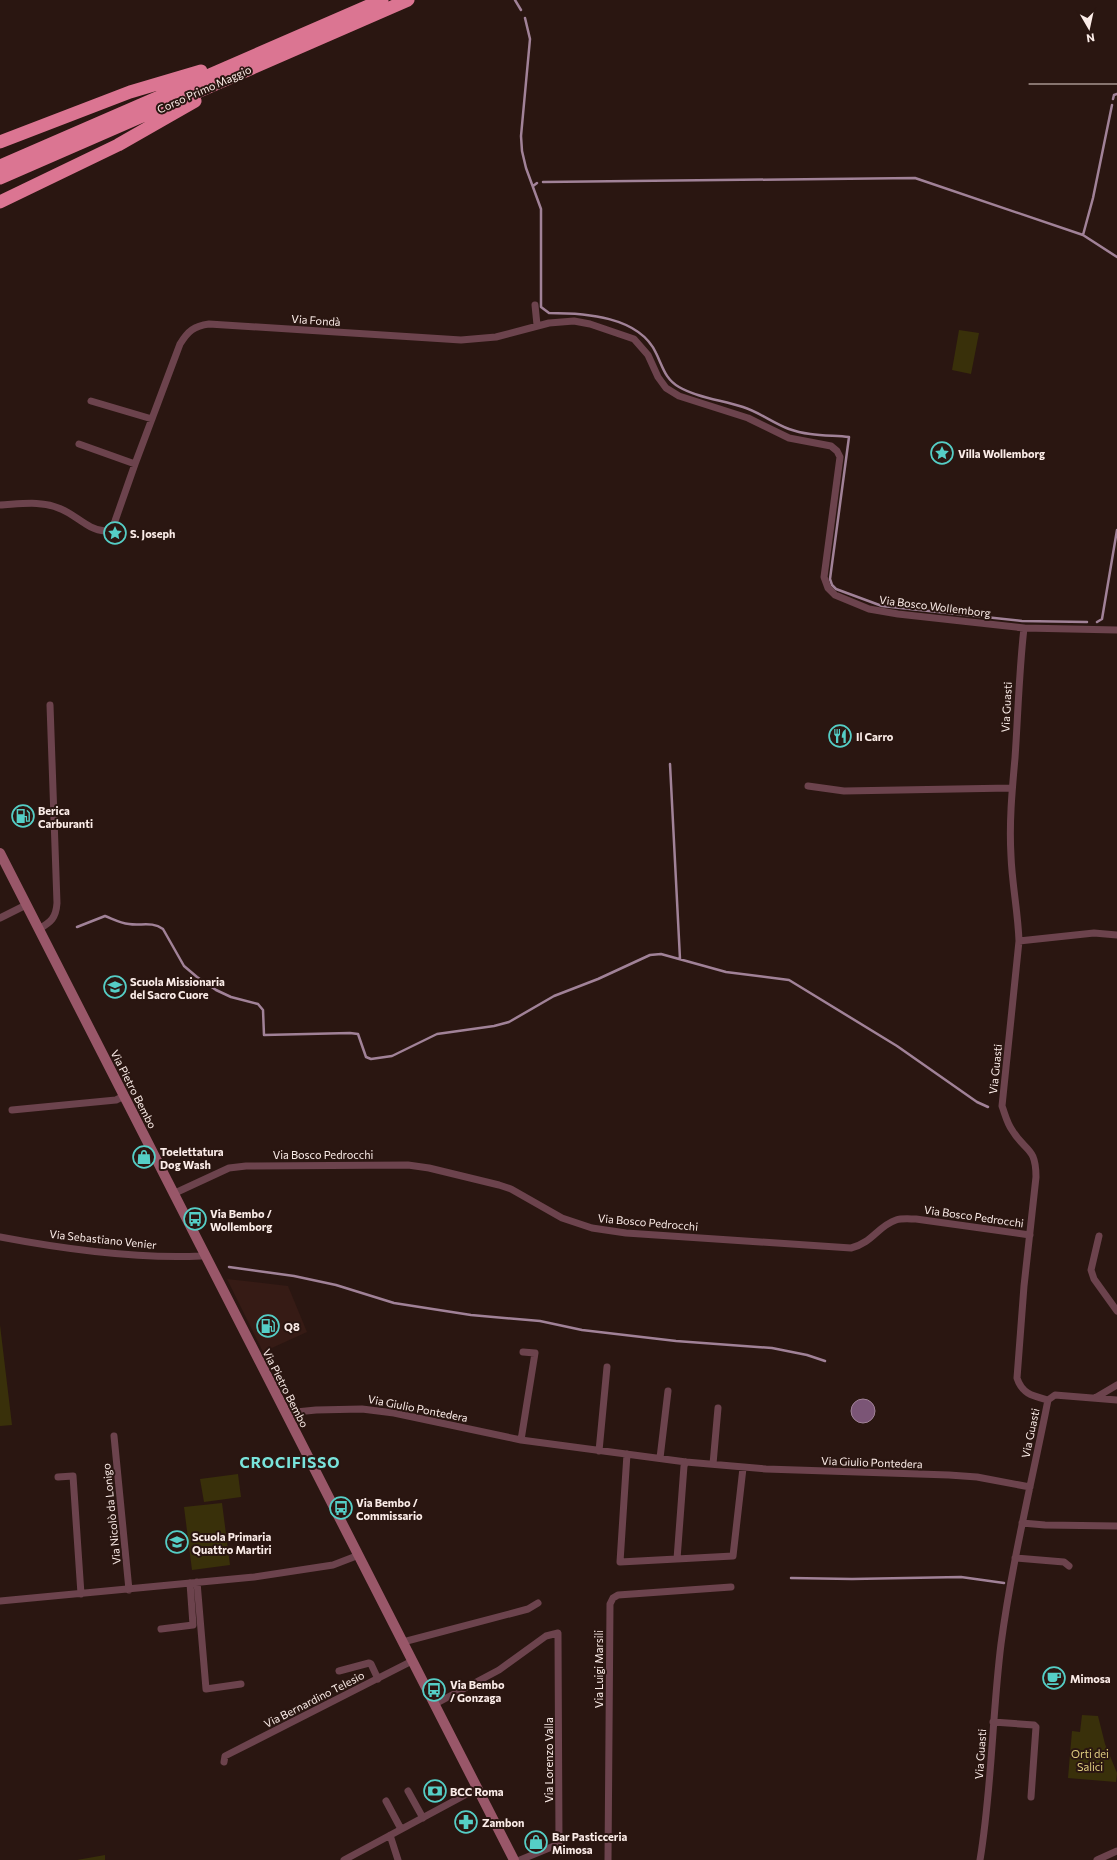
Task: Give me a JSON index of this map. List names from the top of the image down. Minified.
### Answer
{"streets":{"highway":["Corso Primo Maggio"],"main road":["Via Pietro Bembo"],"street":["Via Fondà","Via Bosco Wollemborg","Via Guasti","Via Bosco Pedrocchi","Via Sebastiano Venier","Via Giulio Pontedera","Via Nicolò da Lonigo","Via Luigi Marsili","Via Bernardino Telesio","Via Lorenzo Valla"]},"crossings":[["Via Fondà","Via Bosco Wollemborg"],["Via Bosco Wollemborg","Via Guasti"],["Via Guasti","Via Bosco Pedrocchi"],["Via Guasti","Via Giulio Pontedera"],["Via Pietro Bembo","Via Bosco Pedrocchi"],["Via Pietro Bembo","Via Sebastiano Venier"],["Via Pietro Bembo","Via Giulio Pontedera"],["Via Pietro Bembo","Via Bernardino Telesio"],["Via Pietro Bembo","Via Lorenzo Valla"]],"districts":["CROCIFISSO"],"parks":["Orti dei Salici"],"places":{"place":["Villa Wollemborg","S. Joseph"],"restaurant":["Il Carro"],"fuel station":["Berica Carburanti","Q8"],"school or university":["Scuola Missionaria del Sacro Cuore","Scuola Primaria Quattro Martiri"],"shop":["Toelettatura Dog Wash","Bar Pasticceria Mimosa"],"bus stop":["Via Bembo / Wollemborg","Via Bembo / Commissario","Via Bembo / Gonzaga"],"cafe":["Mimosa"],"bank":["BCC Roma"],"pharmacy":["Zambon"]},"north":"bottom"}
